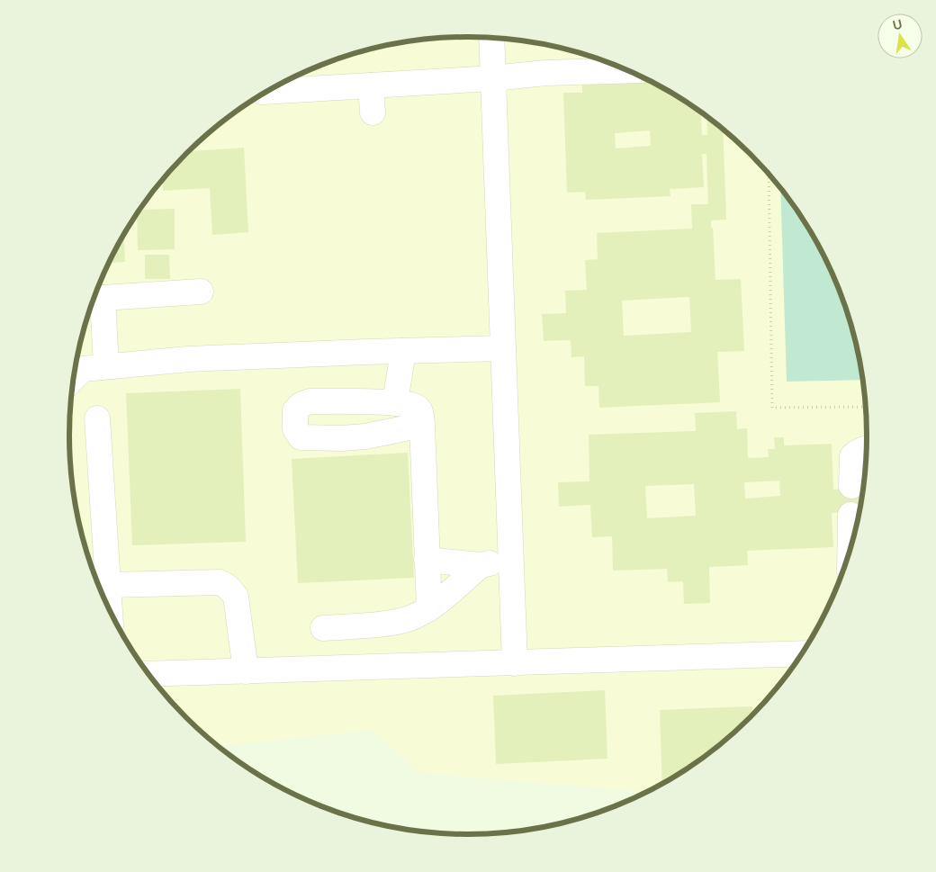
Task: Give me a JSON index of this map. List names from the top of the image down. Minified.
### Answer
{"north":"top"}
